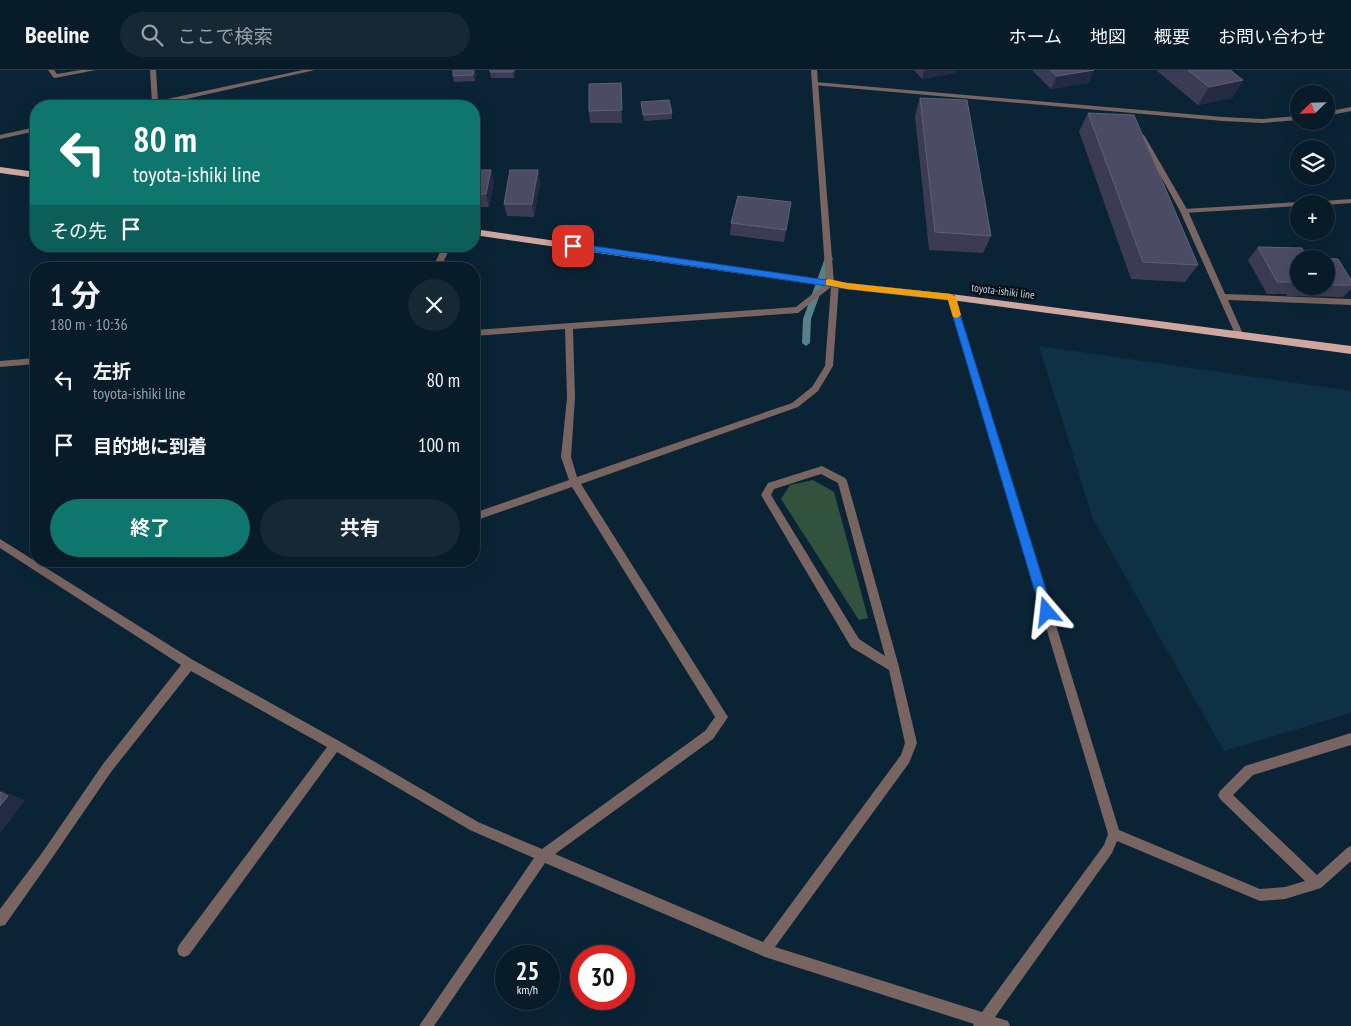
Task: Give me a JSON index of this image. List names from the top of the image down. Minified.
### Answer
{"streets":{"main road":["toyota-ishiki line"]},"north":"bottom left","page":{"header":"Beeline","search":"ここで検索","nav":["ホーム","地図","概要","お問い合わせ"],"map_buttons":["+","−"],"turn":["80 m","toyota-ishiki line"],"then":"その先","heading":["1 分","180 m · 10:36"],"list":[{"name":"左折","note":"toyota-ishiki line","value":"80 m"},{"name":"目的地に到着","value":"100 m"}],"buttons":["終了","共有"],"speed":"25 km/h","limit":"30"}}
